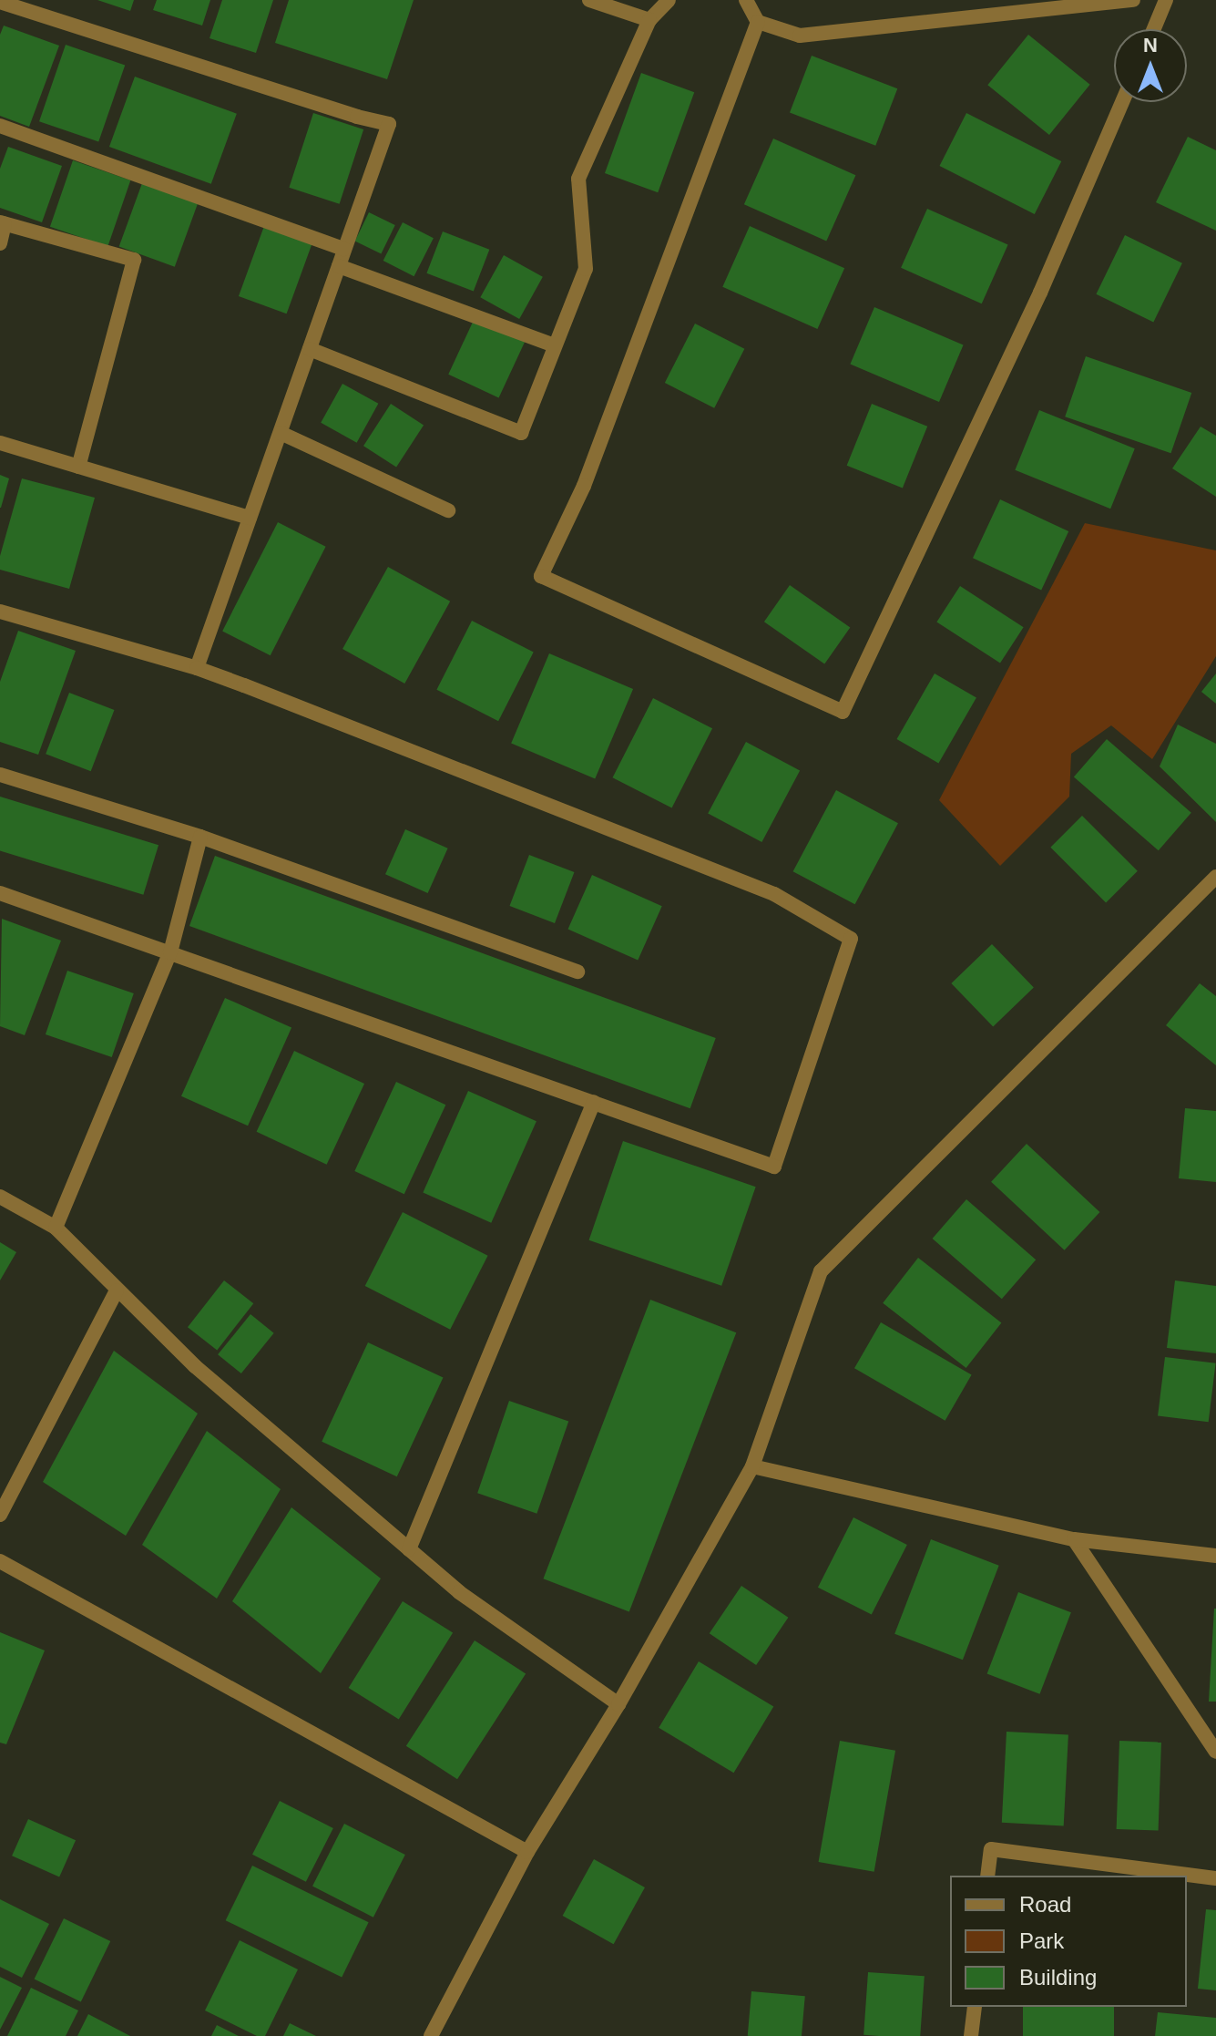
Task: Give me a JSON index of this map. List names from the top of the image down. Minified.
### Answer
{"legend":["Road","Park","Building"],"north":"top"}
